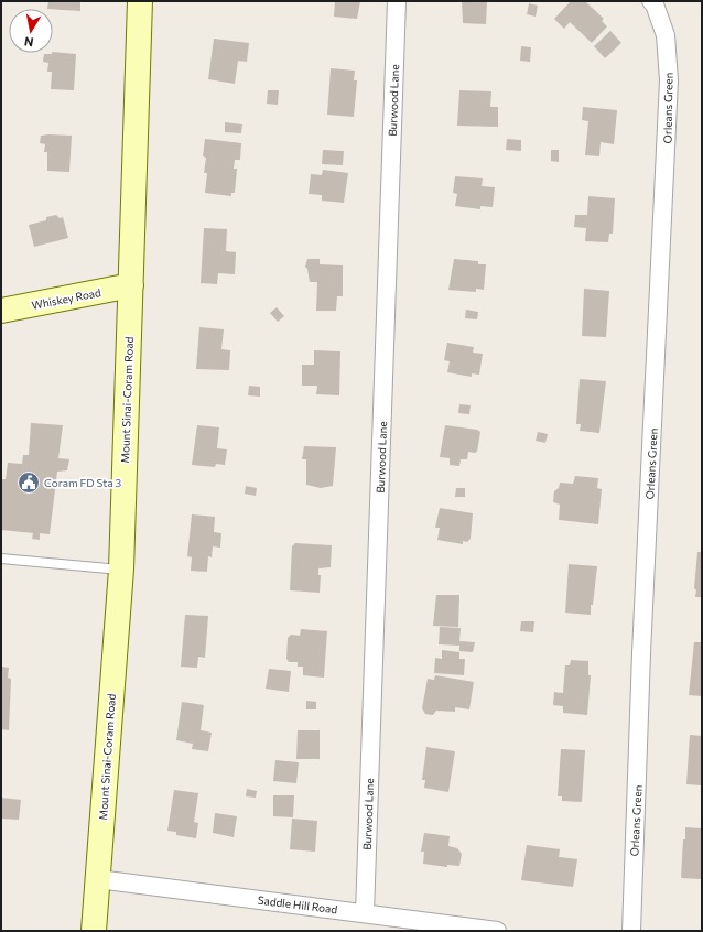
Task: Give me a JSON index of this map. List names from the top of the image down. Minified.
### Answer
{"streets":{"main road":["Whiskey Road","Mount Sinai-Coram Road"],"street":["Burwood Lane","Orleans Green","Saddle Hill Road"]},"crossings":[["Burwood Lane","Saddle Hill Road"],["Whiskey Road","Mount Sinai-Coram Road"],["Mount Sinai-Coram Road","Saddle Hill Road"]],"places":{"public building":["Coram FD Sta 3"]},"north":"bottom"}
